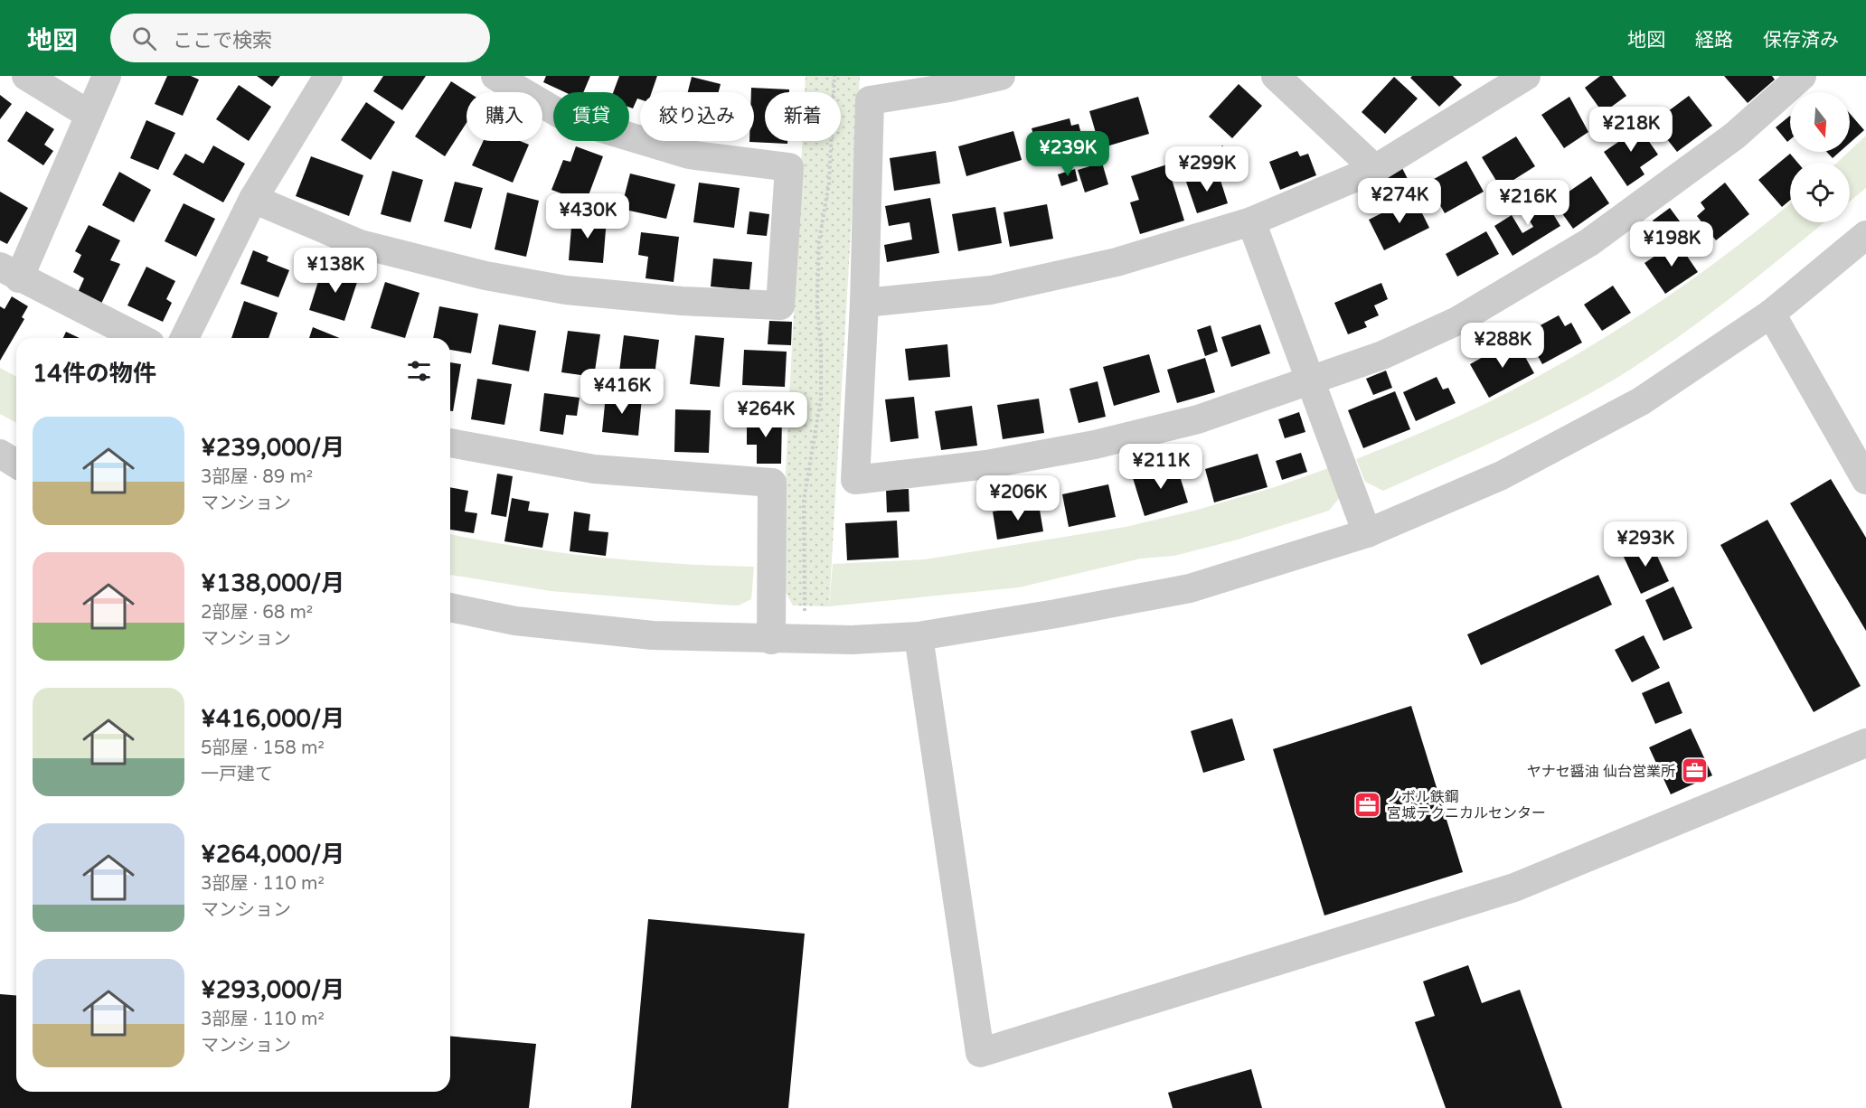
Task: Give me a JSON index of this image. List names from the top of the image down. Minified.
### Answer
{"places":{"office":["ヤナセ醤油 仙台営業所","ノボル鉄鋼 宮城テクニカルセンター"]},"north":"bottom","page":{"header":"地図","search":"ここで検索","nav":["地図","経路","保存済み"],"chip":["購入","賃貸","絞り込み","新着"],"price":["¥218K","¥239K","¥299K","¥274K","¥216K","¥430K","¥198K","¥138K","¥288K","¥416K","¥264K","¥211K","¥206K","¥293K"],"heading":"14件の物件","list":[{"name":"¥239,000/月","note":"3部屋 · 89 m² · マンション"},{"name":"¥138,000/月","note":"2部屋 · 68 m² · マンション"},{"name":"¥416,000/月","note":"5部屋 · 158 m² · 一戸建て"},{"name":"¥264,000/月","note":"3部屋 · 110 m² · マンション"},{"name":"¥293,000/月","note":"3部屋 · 110 m² · マンション"}]}}
